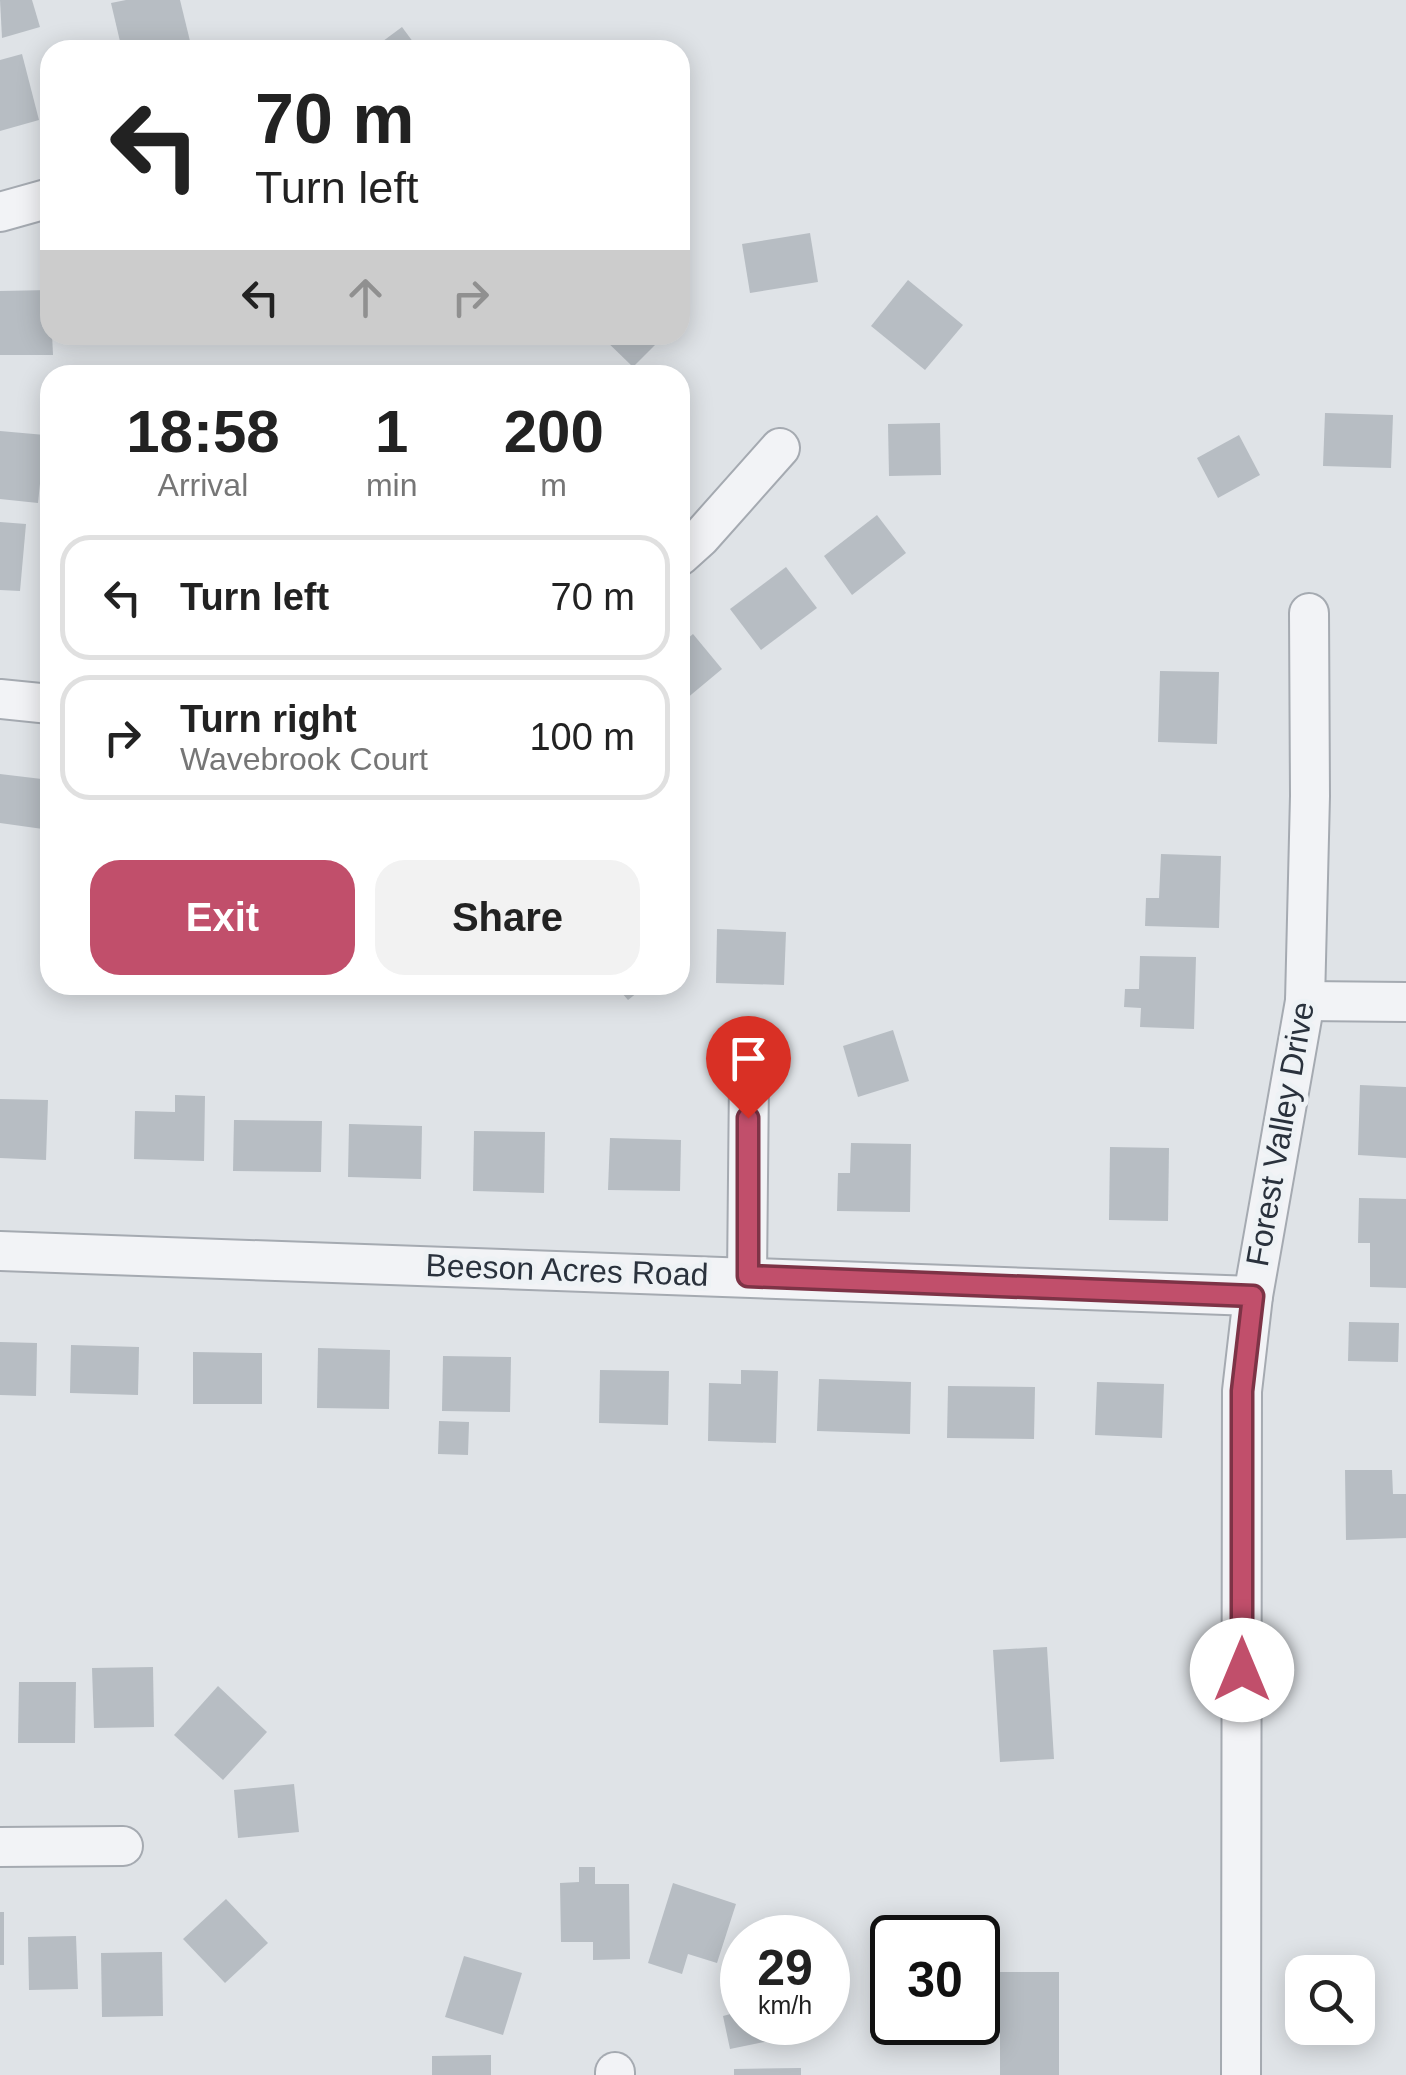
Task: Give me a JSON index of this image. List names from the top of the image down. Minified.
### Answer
{"streets":{"street":["Forest Valley Drive","Beeson Acres Road"]},"crossings":[["Forest Valley Drive","Beeson Acres Road"]],"page":{"turn":["70 m","Turn left"],"eta":["18:58","Arrival","1","min","200","m"],"list":[{"name":"Turn left","value":"70 m"},{"name":"Turn right","note":"Wavebrook Court","value":"100 m"}],"buttons":["Exit","Share"],"speed":"29 km/h","limit":"30"}}
